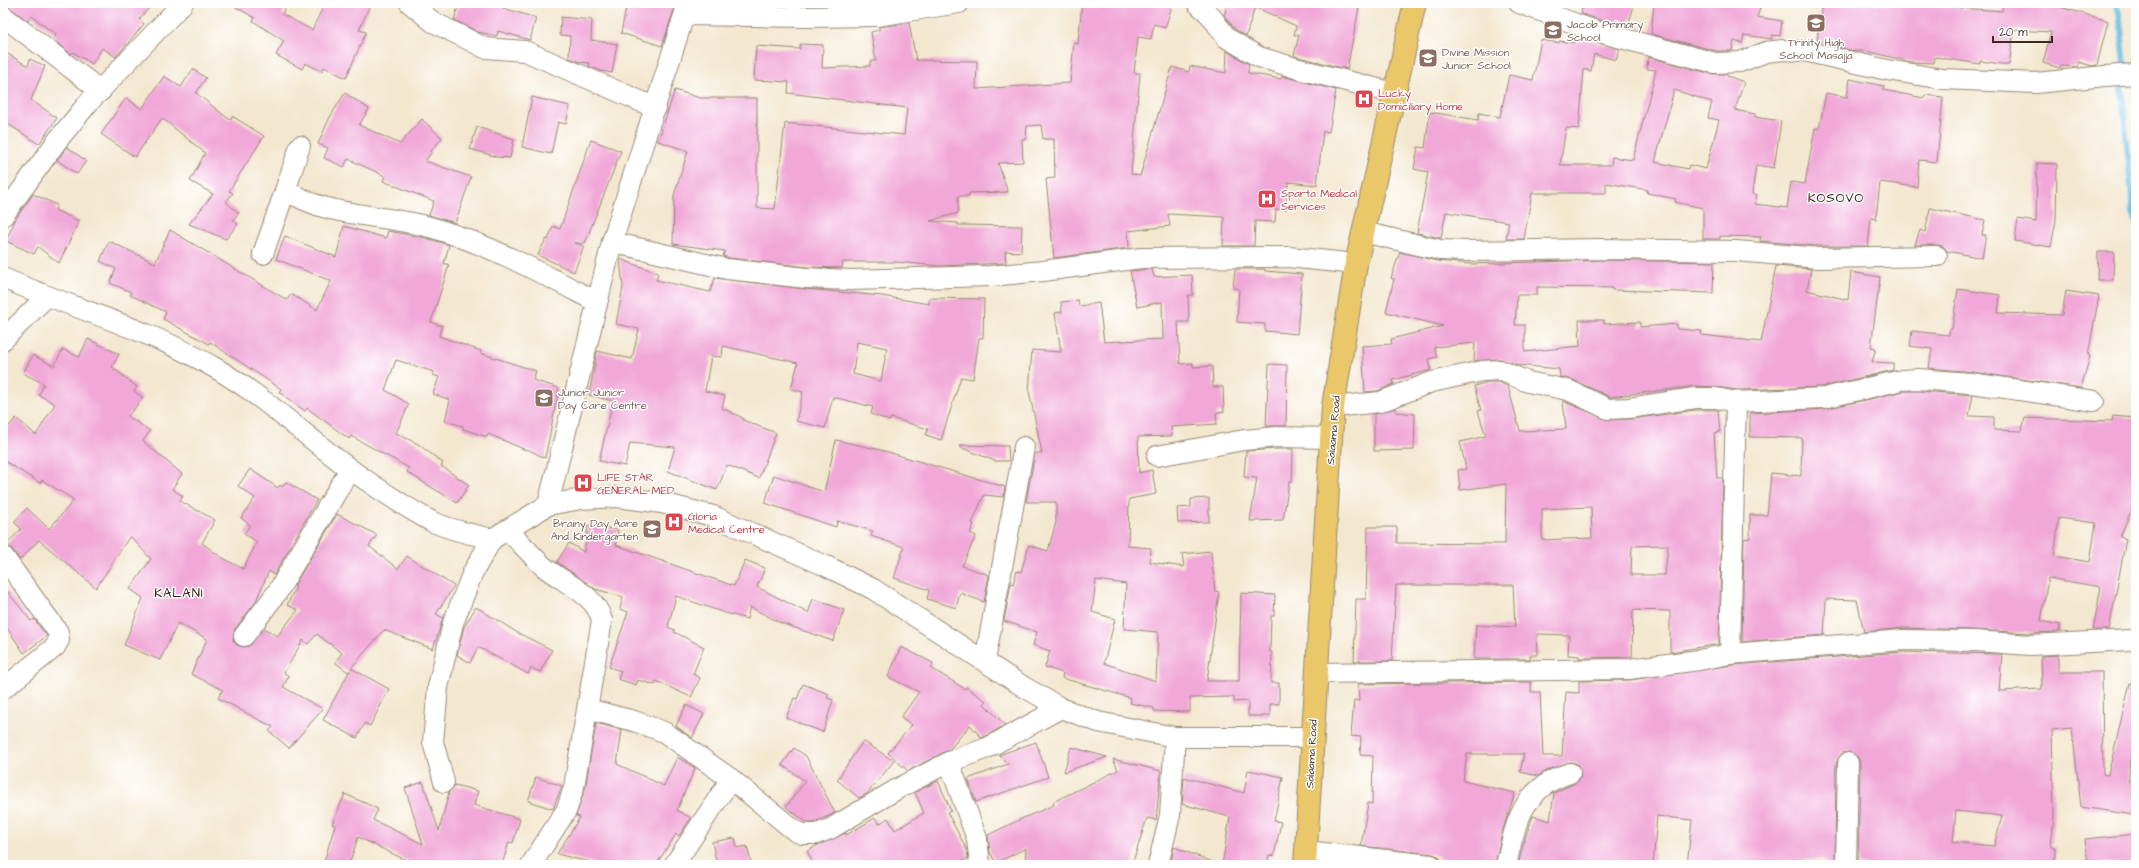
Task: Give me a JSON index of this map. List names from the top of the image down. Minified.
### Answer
{"streets":{"main road":["Salaama Road"]},"districts":["KOSOVO","KALANI"],"places":{"school or university":["Trinity High School Masajja","Jacob Primary School","Divine Mission Junior School","Junior Junior Day Care Centre","Brainy Day Aare And Kindergarten"],"hospital":["Lucky Domiciliary Home","Sparta Medical Services","LIFE STAR GENERAL MED","Gloria Medical Centre"]},"scale_bar":"20 m"}
